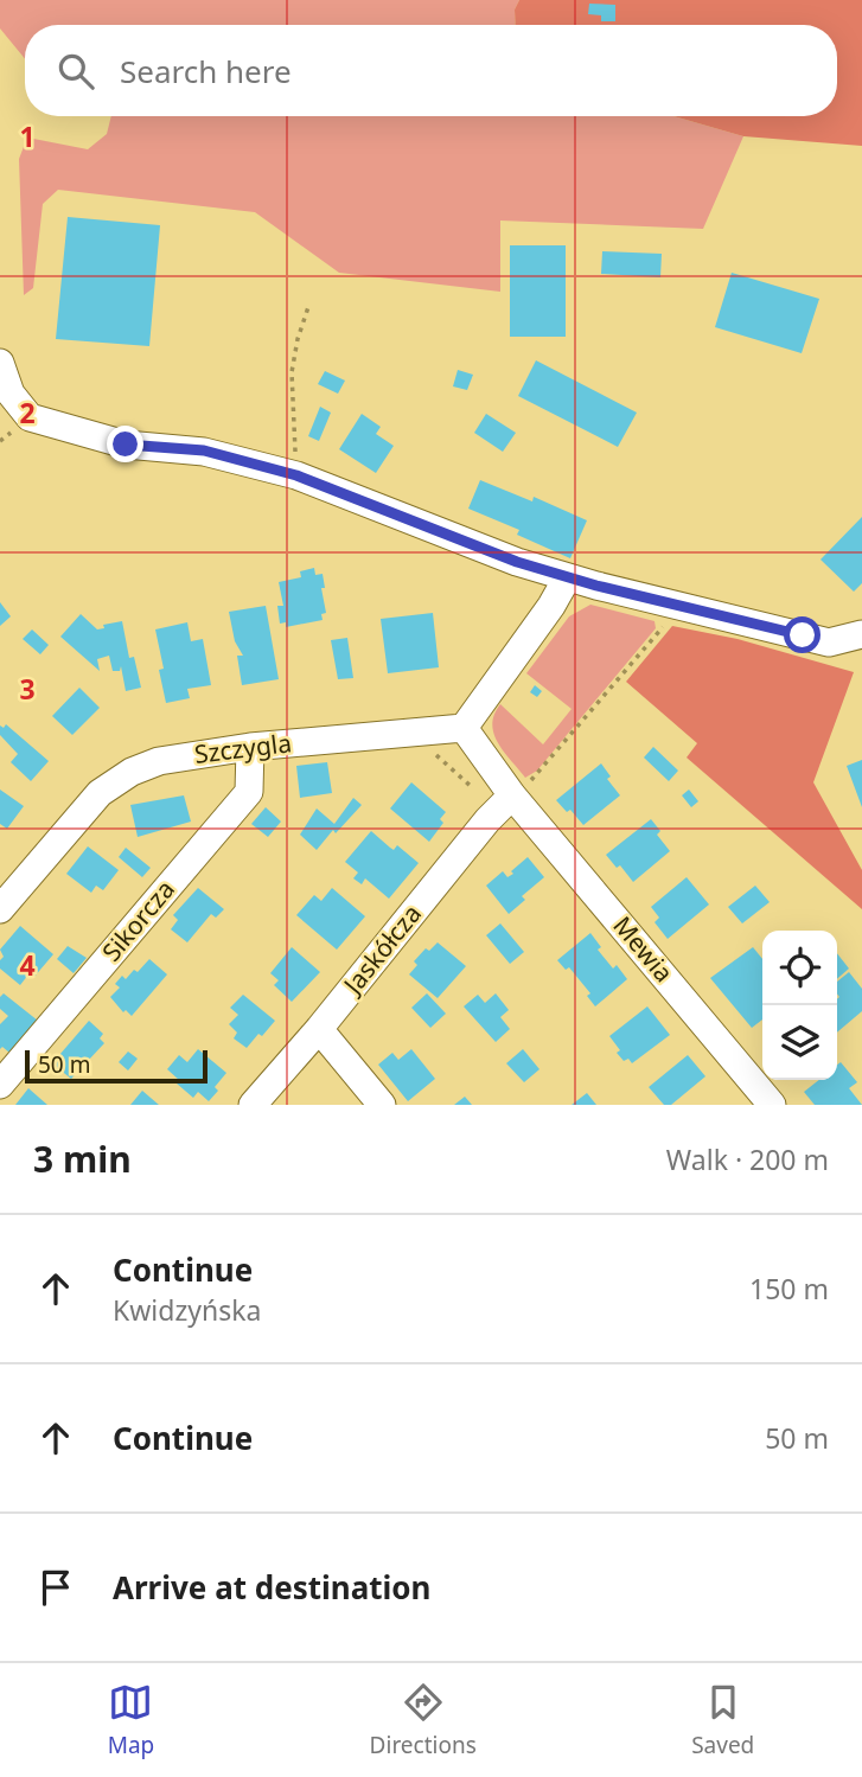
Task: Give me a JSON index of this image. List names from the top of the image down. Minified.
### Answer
{"streets":{"street":["Szczygla","Sikorcza","Jaskółcza","Mewia"]},"crossings":[["Szczygla","Sikorcza"],["Jaskółcza","Mewia"]],"scale_bar":"50 m","page":{"search":"Search here","scale":"50 m","heading":["3 min","Walk · 200 m"],"list":[["Continue","Kwidzyńska","150 m"],["Continue","50 m"],"Arrive at destination"],"nav":["Map","Directions","Saved"]},"grid":{"rows":["1","2","3","4"]}}
